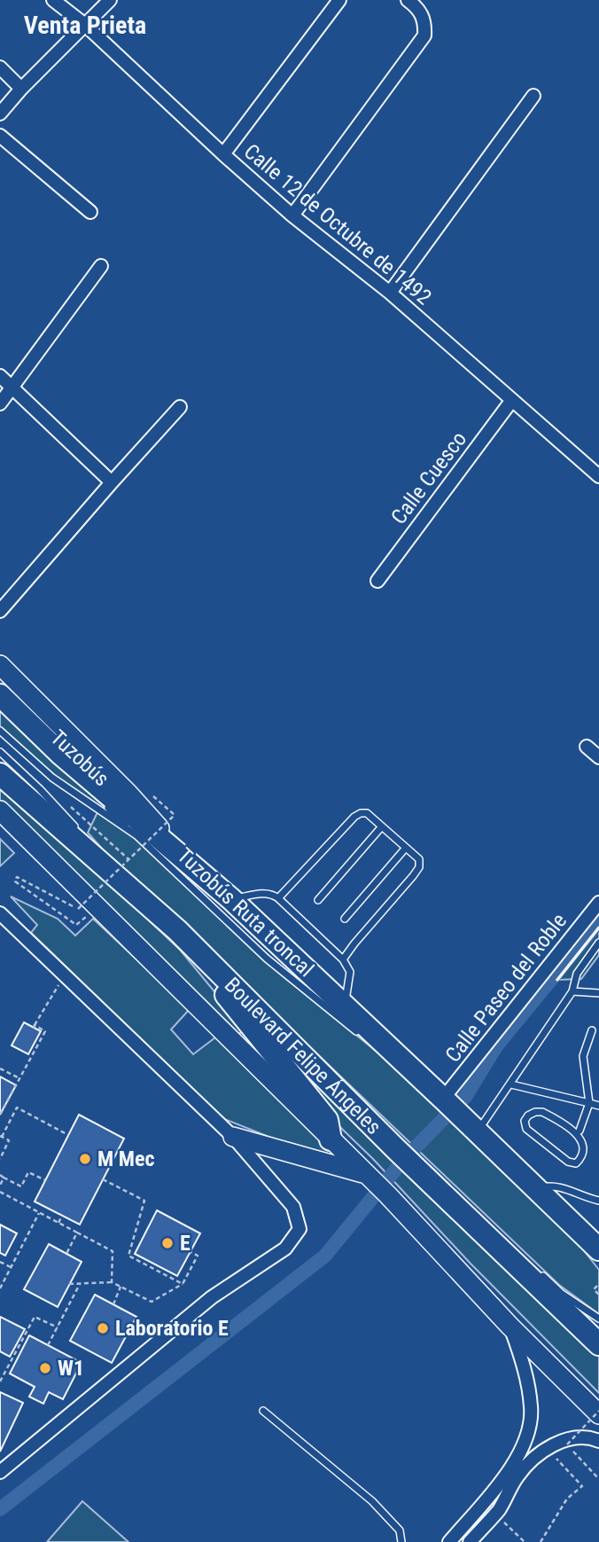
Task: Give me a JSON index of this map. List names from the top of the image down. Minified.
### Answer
{"streets":{"highway":["Boulevard Felipe Ángeles"],"street":["Calle 12 de Octubre de 1492","Calle Cuesco","Calle Paseo del Roble"],"lane":["Tuzobús","Tuzobús Ruta troncal"]},"crossings":[["Calle 12 de Octubre de 1492","Calle Cuesco"],["Tuzobús","Tuzobús Ruta troncal"]],"districts":["Venta Prieta"],"places":["M Mec","E","Laboratorio E","W1"]}
